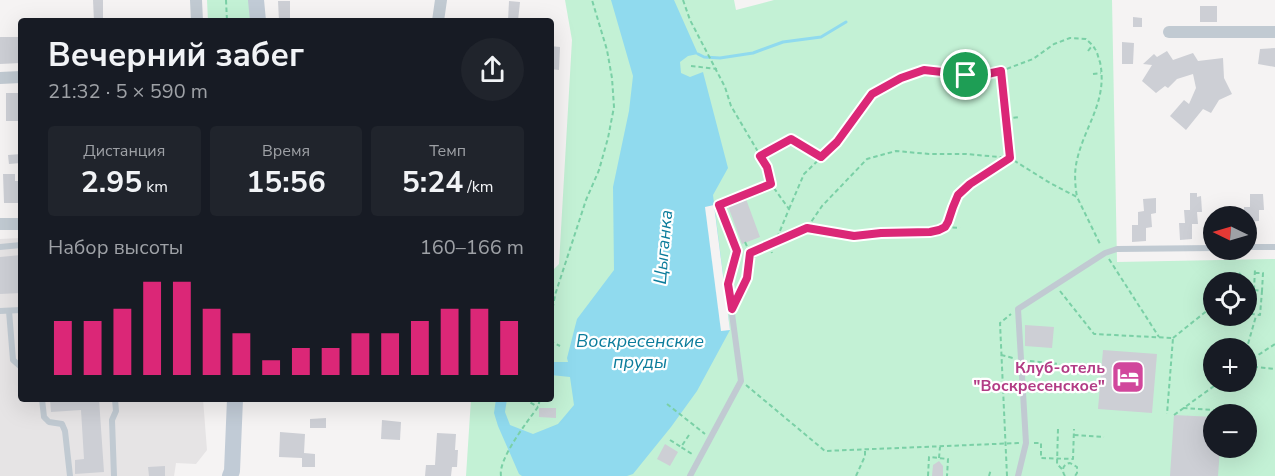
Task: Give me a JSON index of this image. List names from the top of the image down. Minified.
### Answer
{"water":["Цыганка","Воскресенские пруды"],"places":{"hotel":["Клуб-отель \"Воскресенское\""]},"north":"left","page":{"heading":["Вечерний забег","21:32 · 5 × 590 m"],"stats":[["Дистанция","2.95 km"],["Время","15:56"],["Темп","5:24 /km"]],"map_buttons":["+","−"],"chart":["Набор высоты","160–166 m"]}}
